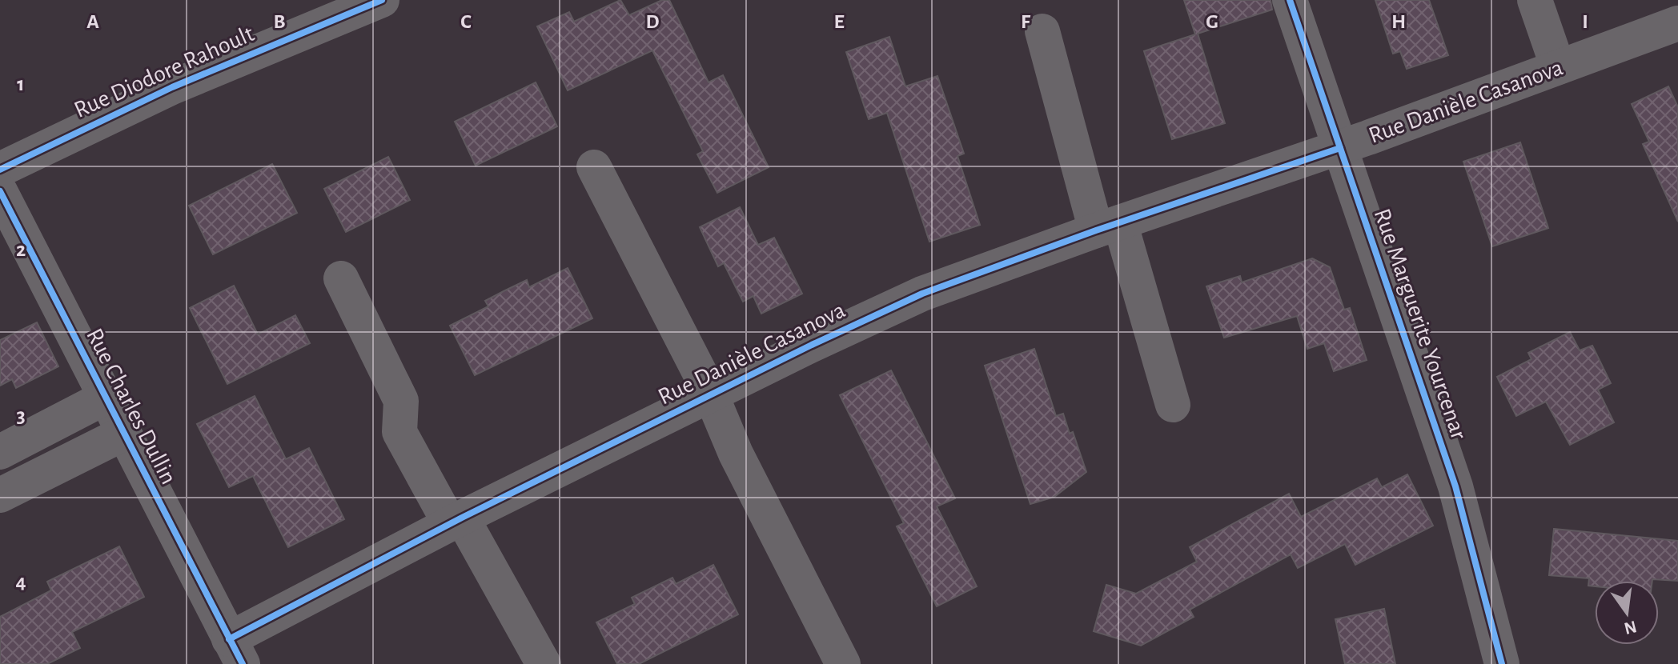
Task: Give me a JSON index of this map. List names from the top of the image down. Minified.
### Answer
{"streets":{"street":["Rue Diodore Rahoult","Rue Danièle Casanova","Rue Marguerite Yourcenar","Rue Charles Dullin"]},"crossings":[["Rue Danièle Casanova","Rue Marguerite Yourcenar"],["Rue Danièle Casanova","Rue Charles Dullin"]],"north":"bottom","grid":{"columns":["A","B","C","D","E","F","G","H","I"],"rows":["1","2","3","4"]}}
